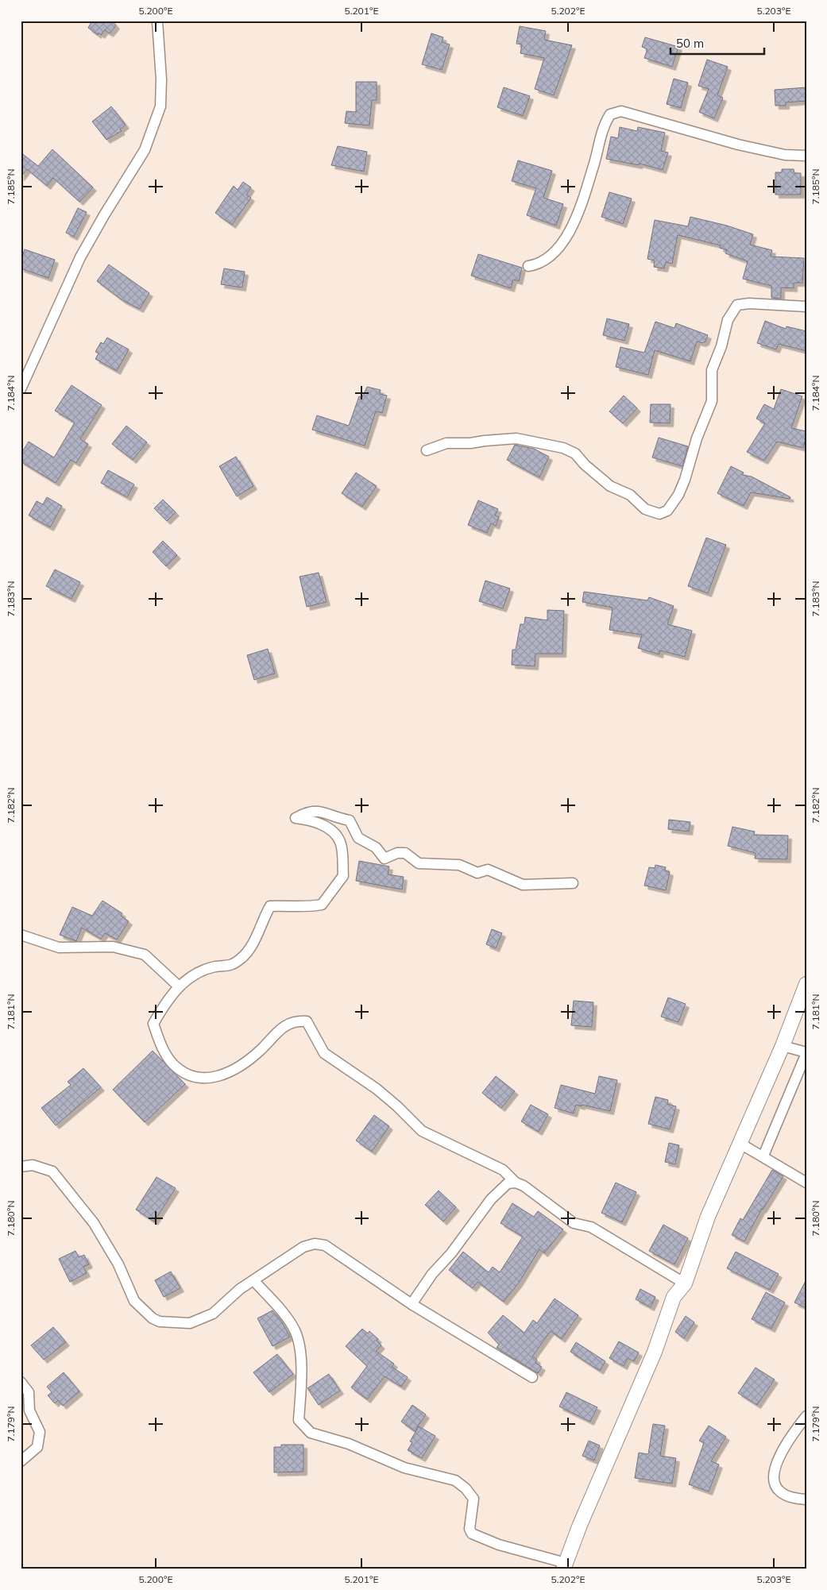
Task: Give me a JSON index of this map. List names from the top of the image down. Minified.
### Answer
{"scale_bar":"50 m","coordinates":["5.200°E","5.201°E","5.202°E","5.203°E","7.185°N","7.184°N","7.183°N","7.182°N","7.181°N","7.180°N","7.179°N"]}
